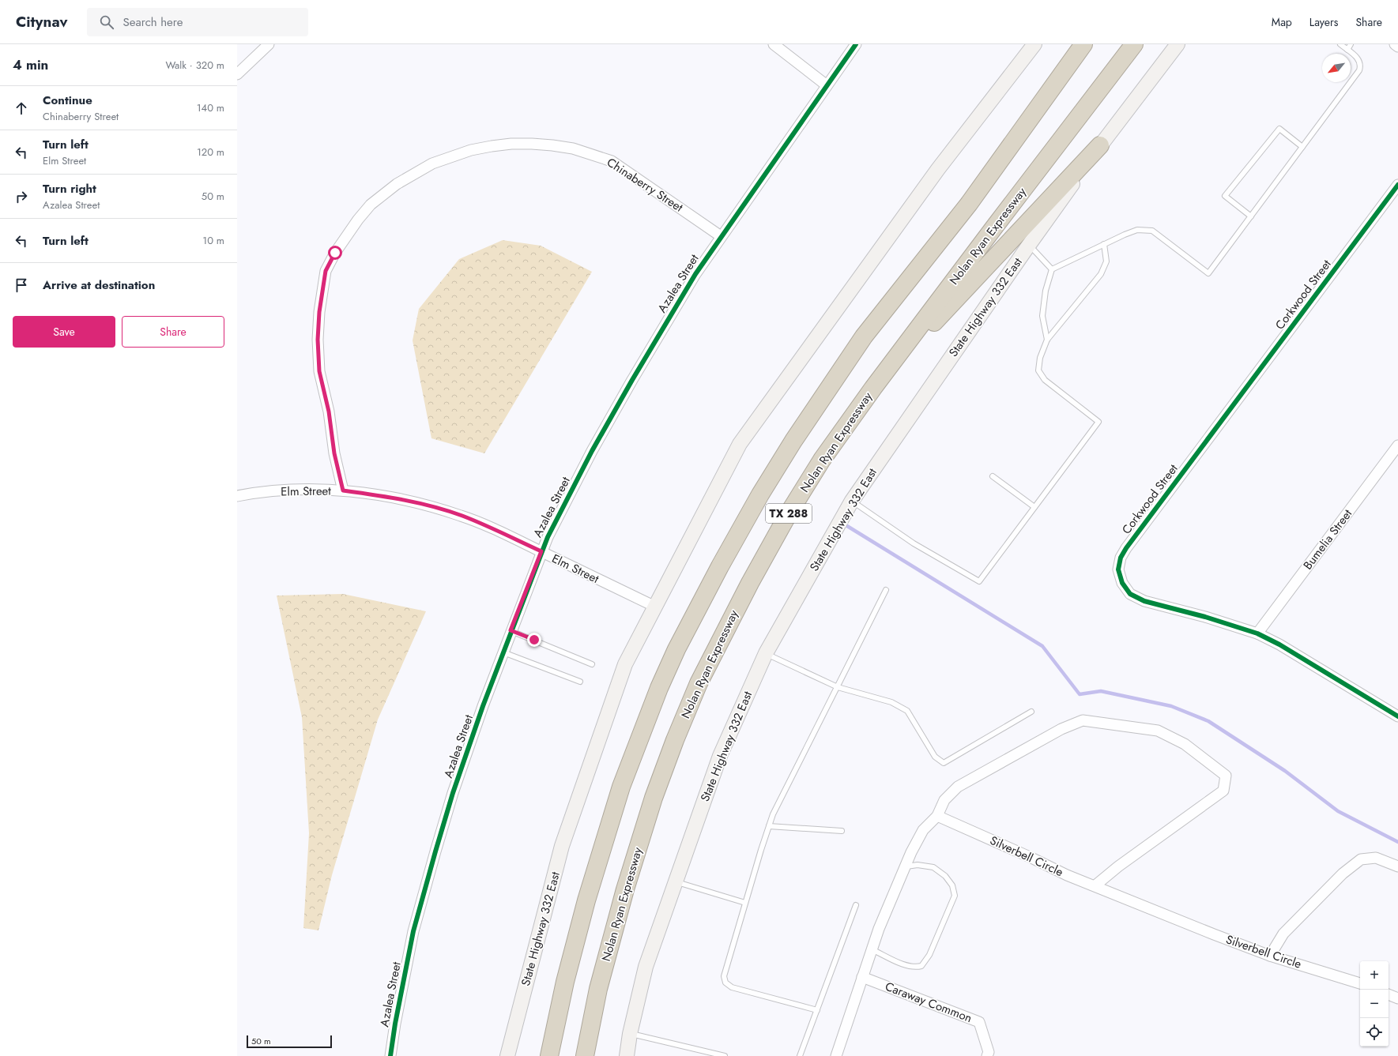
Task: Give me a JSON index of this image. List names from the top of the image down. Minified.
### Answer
{"streets":{"highway":["Nolan Ryan Expressway","TX 288"],"main road":["State Highway 332 East"],"street":["Chinaberry Street","Azalea Street","Corkwood Street","Elm Street","Bumelia Street","Silverbell Circle","Caraway Common"]},"crossings":[["Chinaberry Street","Azalea Street"],["Chinaberry Street","Elm Street"],["Azalea Street","Elm Street"],["Corkwood Street","Bumelia Street"],["State Highway 332 East","Elm Street"]],"scale_bar":"50 m","north":"bottom left","page":{"header":"Citynav","search":"Search here","nav":["Map","Layers","Share"],"heading":["4 min","Walk · 320 m"],"list":[["Continue","Chinaberry Street","140 m"],["Turn left","Elm Street","120 m"],["Turn right","Azalea Street","50 m"],["Turn left","10 m"],"Arrive at destination"],"buttons":["Save","Share"],"map_buttons":["+","−"],"scale":"50 m"}}
